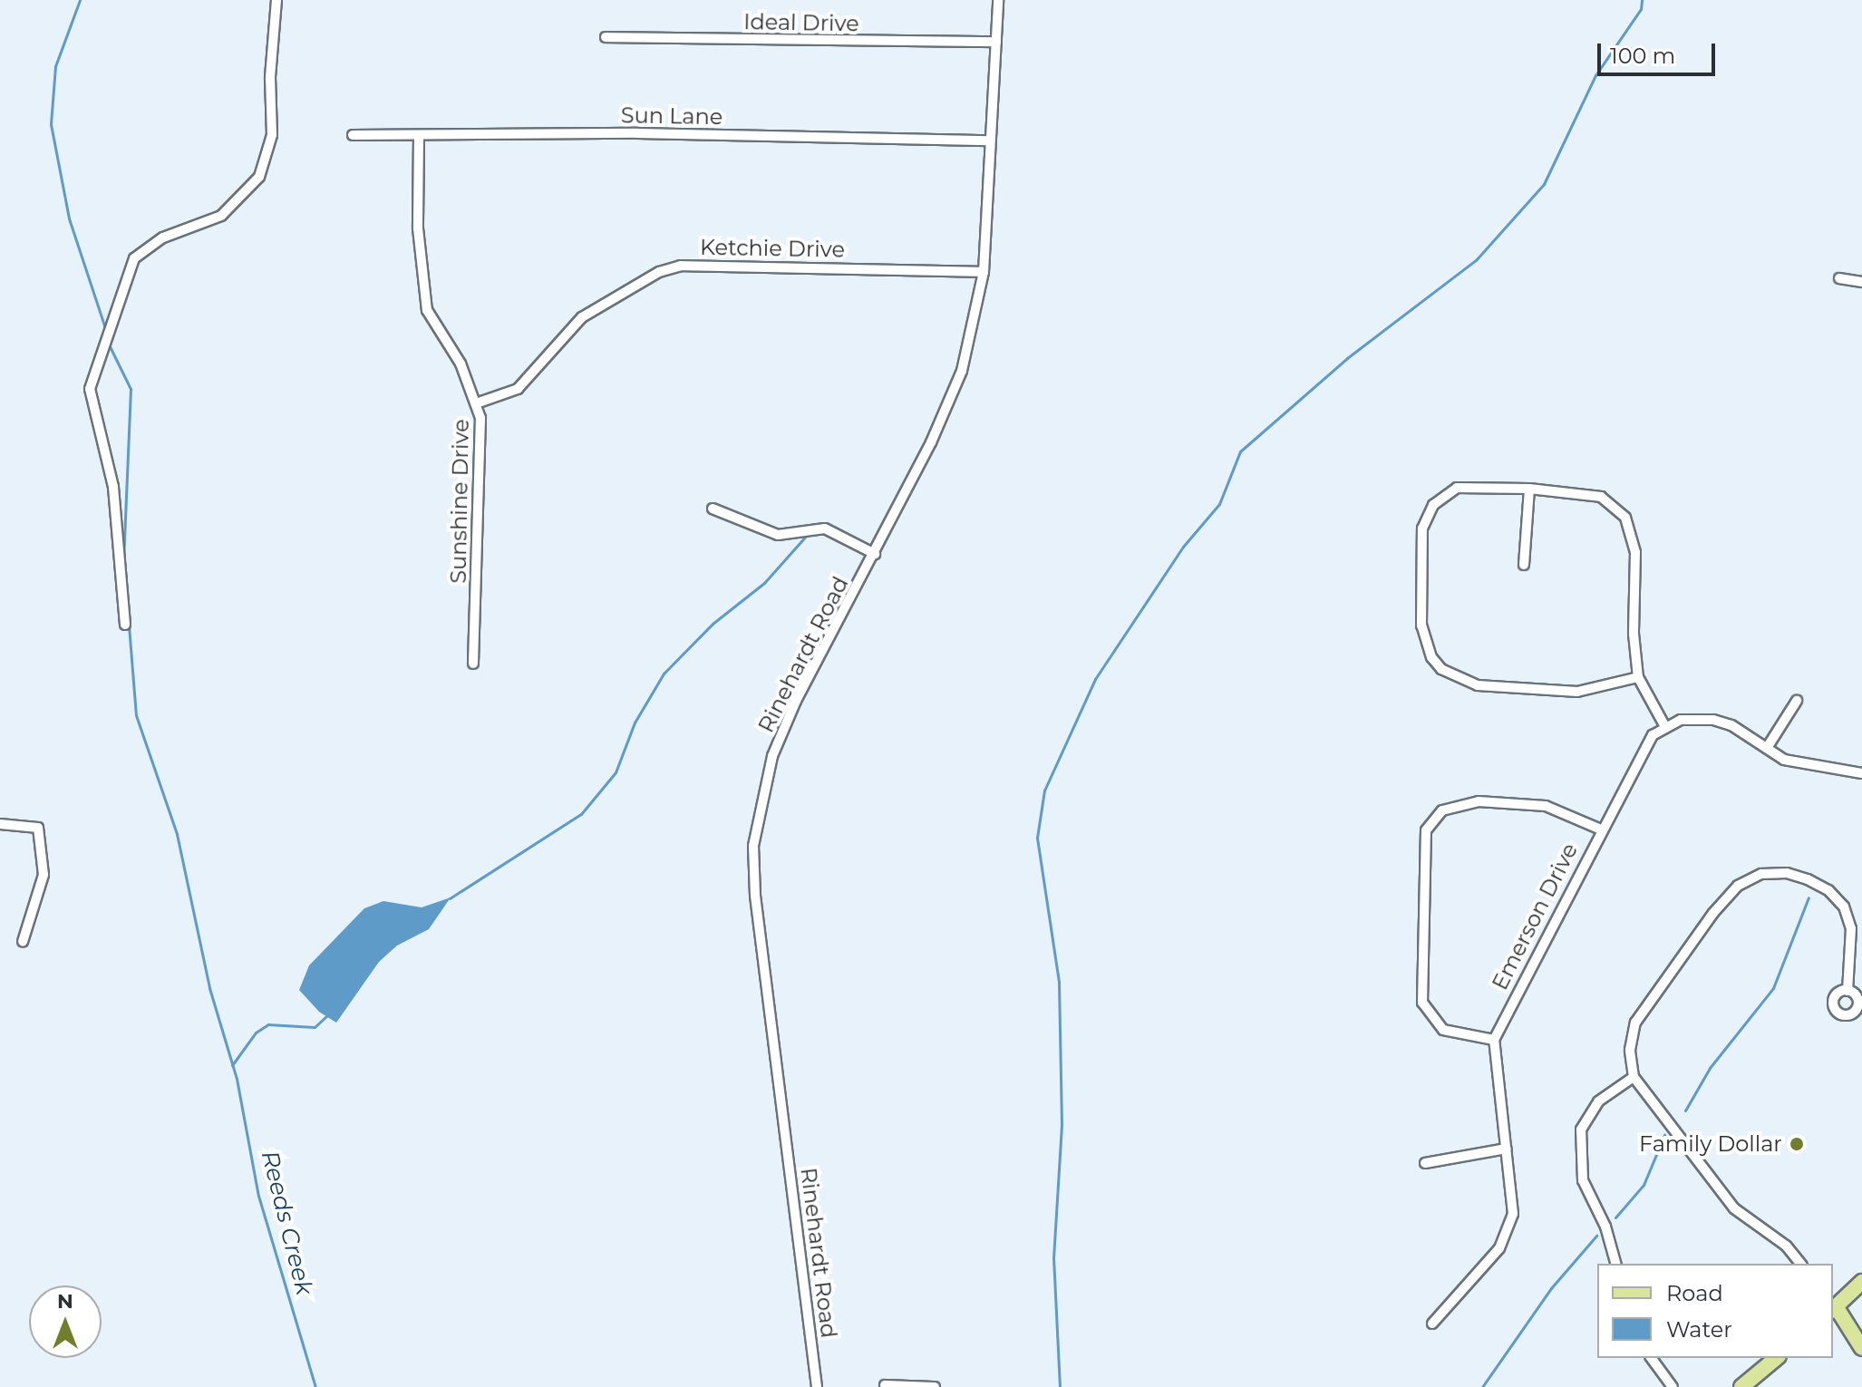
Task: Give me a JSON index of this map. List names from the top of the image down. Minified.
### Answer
{"streets":{"street":["Ideal Drive","Sun Lane","Ketchie Drive","Sunshine Drive","Rinehardt Road","Emerson Drive"]},"crossings":[["Ideal Drive","Rinehardt Road"],["Sun Lane","Sunshine Drive"],["Sun Lane","Rinehardt Road"],["Ketchie Drive","Sunshine Drive"],["Ketchie Drive","Rinehardt Road"]],"water":["Reeds Creek"],"places":["Family Dollar"],"legend":["Road","Water"],"scale_bar":"100 m","north":"top"}
